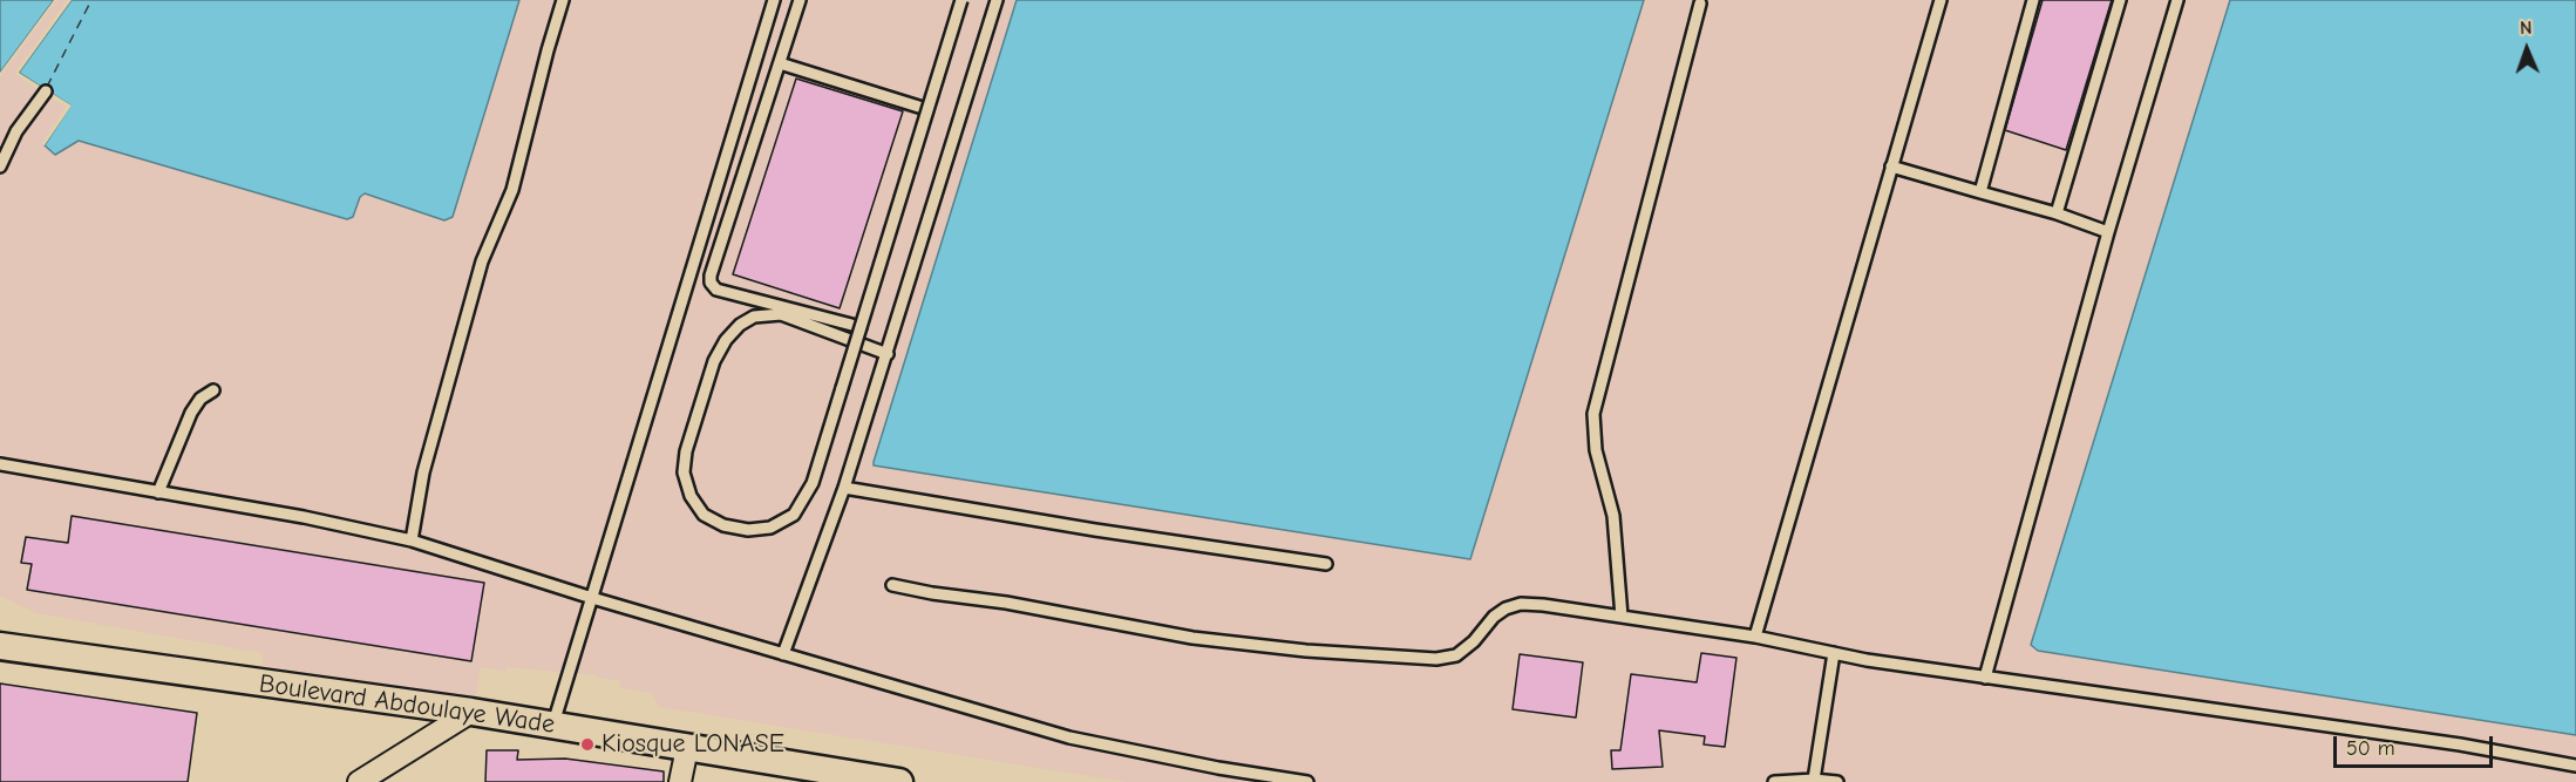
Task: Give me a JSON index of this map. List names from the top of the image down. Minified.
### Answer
{"streets":{"street":["Boulevard Abdoulaye Wade"]},"places":["Kiosque LONASE"],"scale_bar":"50 m","north":"top"}
